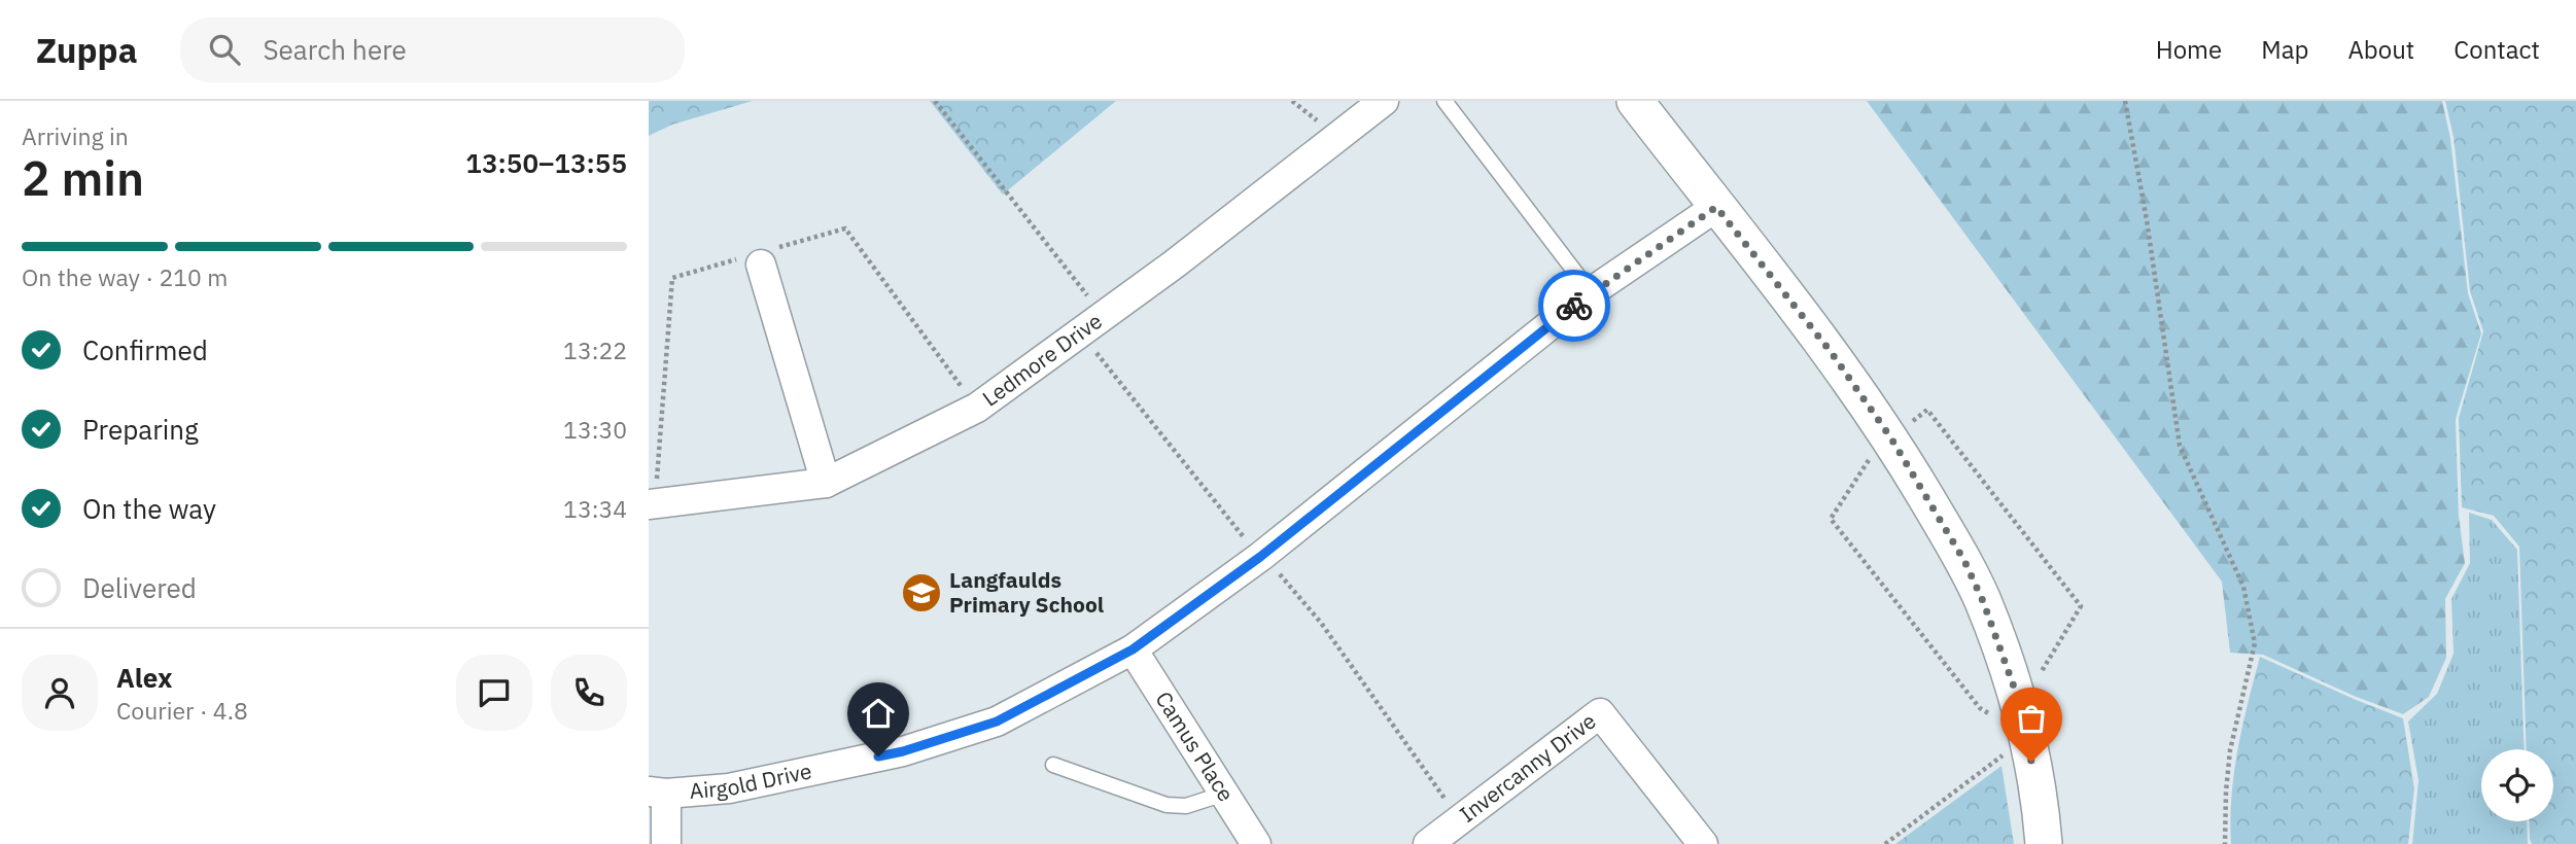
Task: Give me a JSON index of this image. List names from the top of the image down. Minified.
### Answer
{"streets":{"street":["Ledmore Drive","Camus Place","Invercanny Drive","Airgold Drive"]},"crossings":[["Camus Place","Airgold Drive"]],"places":{"school or university":["Langfaulds Primary School"]},"page":{"header":"Zuppa","search":"Search here","nav":["Home","Map","About","Contact"],"heading":["2 min","Arriving in","13:50–13:55"],"panel":["Alex","Courier · 4.8"],"bar":"On the way · 210 m","list":[["Confirmed","13:22"],["Preparing","13:30"],["On the way","13:34"],"Delivered"]}}
